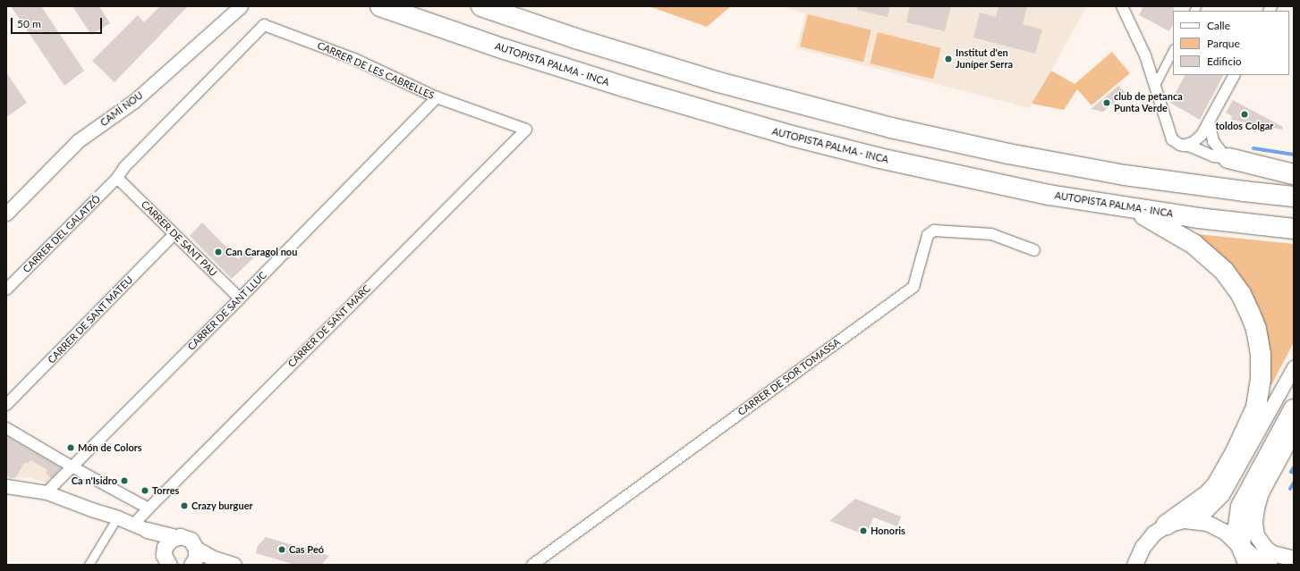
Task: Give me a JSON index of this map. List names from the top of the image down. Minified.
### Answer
{"streets":{"highway":["AUTOPISTA PALMA - INCA"],"street":["CARRER DE LES CABRELLES","CAMÍ NOU","CARRER DEL GALATZÓ","CARRER DE SANT PAU","CARRER DE SANT LLUC","CARRER DE SANT MATEU","CARRER DE SANT MARC","CARRER DE SOR TOMASSA"]},"crossings":[["CARRER DE LES CABRELLES","CARRER DEL GALATZÓ"],["CARRER DE LES CABRELLES","CARRER DE SANT PAU"],["CARRER DE LES CABRELLES","CARRER DE SANT LLUC"],["CARRER DE LES CABRELLES","CARRER DE SANT MARC"],["CARRER DEL GALATZÓ","CARRER DE SANT PAU"],["CARRER DE SANT PAU","CARRER DE SANT LLUC"],["CARRER DE SANT PAU","CARRER DE SANT MATEU"]],"places":["Institut d'en Juníper Serra","club de petanca Punta Verde","toldos Colgar","Can Caragol nou","Món de Colors","Ca n'Isidro","Torres","Crazy burguer","Honoris","Cas Peó"],"legend":["Calle","Parque","Edificio"],"scale_bar":"50 m"}
